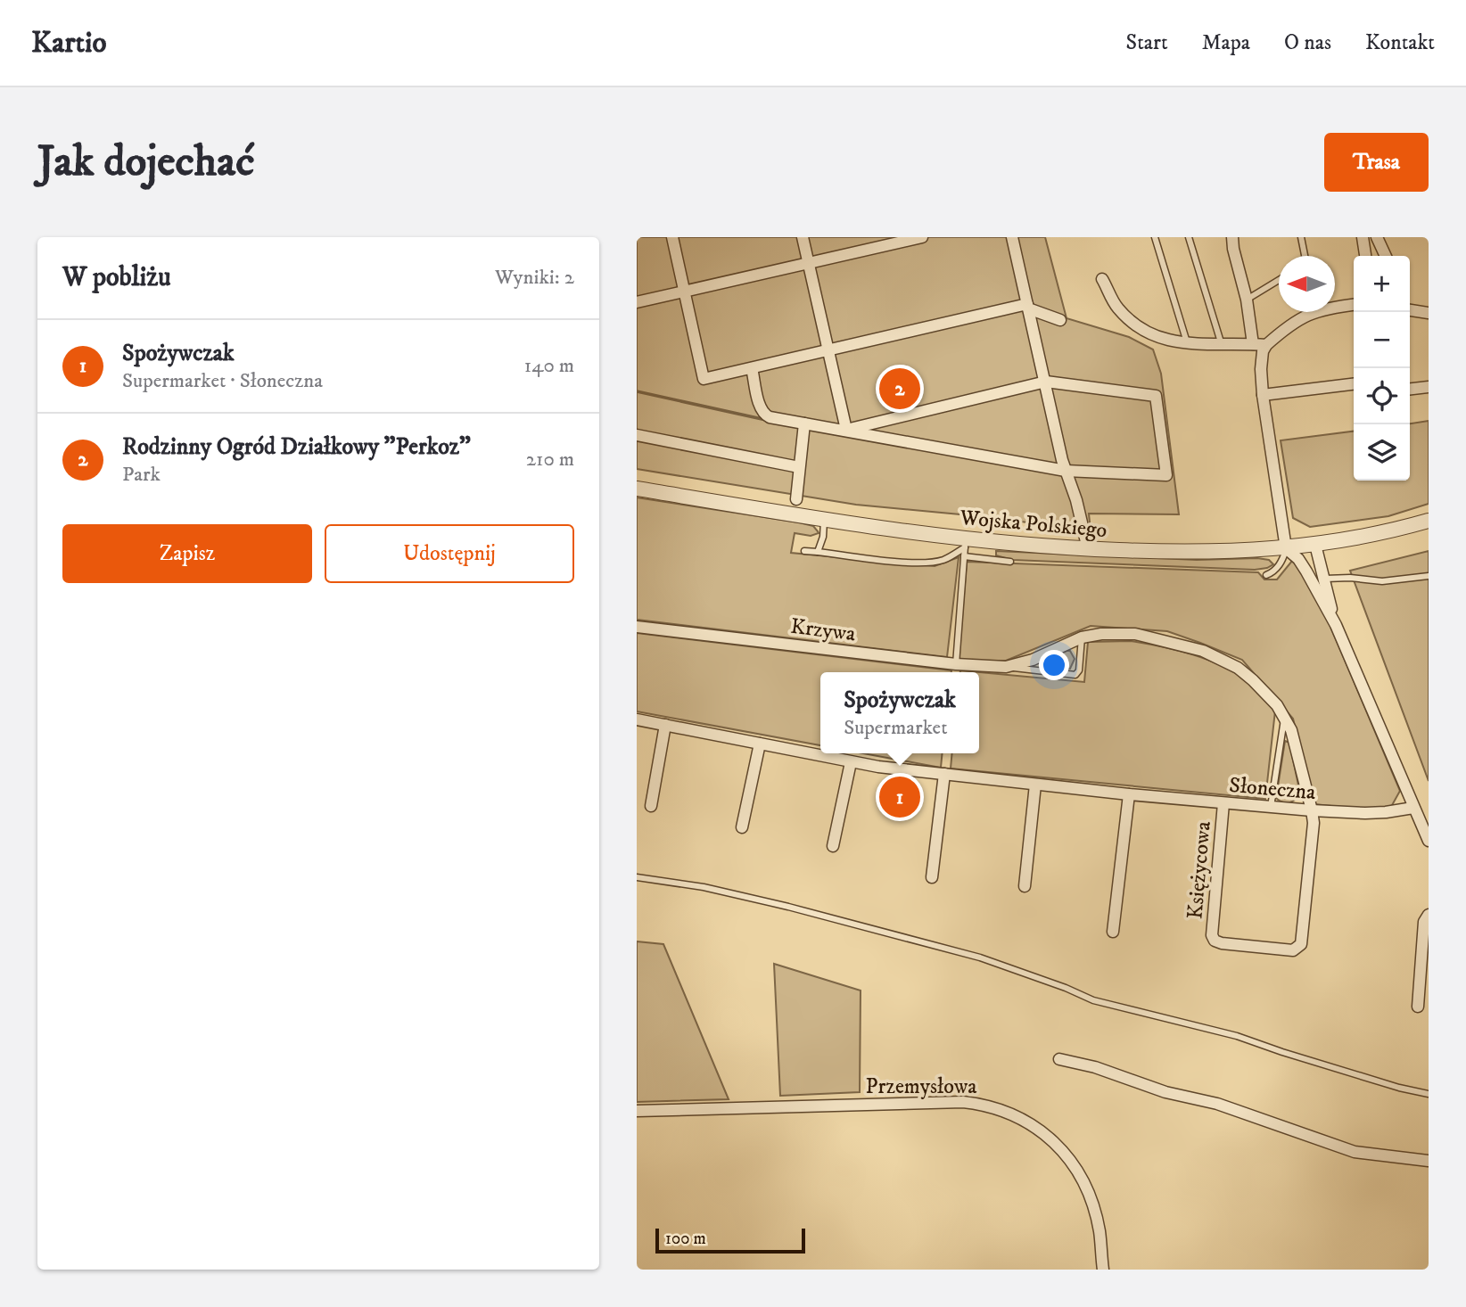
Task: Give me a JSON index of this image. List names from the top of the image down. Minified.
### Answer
{"streets":{"street":["Wojska Polskiego","Krzywa","Słoneczna","Księżycowa","Przemysłowa"]},"crossings":[["Krzywa","Słoneczna"],["Krzywa","Księżycowa"],["Słoneczna","Księżycowa"]],"scale_bar":"100 m","north":"left","page":{"header":"Kartio","nav":["Start","Mapa","O nas","Kontakt"],"buttons":["Trasa",["Zapisz","Udostępnij"]],"title":"Jak dojechać","heading":["W pobliżu","Wyniki: 2"],"map_buttons":["+","−"],"list":[{"mark":"1","name":"Spożywczak","note":"Supermarket · Słoneczna","value":"140 m"},{"mark":"2","name":"Rodzinny Ogród Działkowy \"Perkoz\"","note":"Park","value":"210 m"}],"pins":["2","1"],"popup":["Spożywczak","Supermarket"],"scale":"100 m"}}
